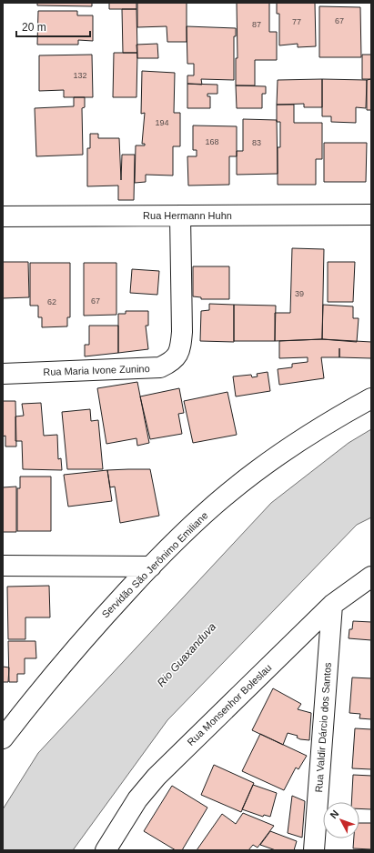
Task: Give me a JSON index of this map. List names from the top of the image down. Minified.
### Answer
{"streets":{"street":["Rua Hermann Huhn","Rua Maria Ivone Zunino","Servidão São Jerônimo Emiliane","Rua Monsenhor Boleslau","Rua Valdir Dárcio dos Santos"]},"crossings":[["Rua Hermann Huhn","Rua Maria Ivone Zunino"],["Rua Monsenhor Boleslau","Rua Valdir Dárcio dos Santos"]],"water":["Rio Guaxanduva"],"house_numbers":["67","77","87","132","194","168","83","39","67","62"],"scale_bar":"20 m","north":"top left"}
